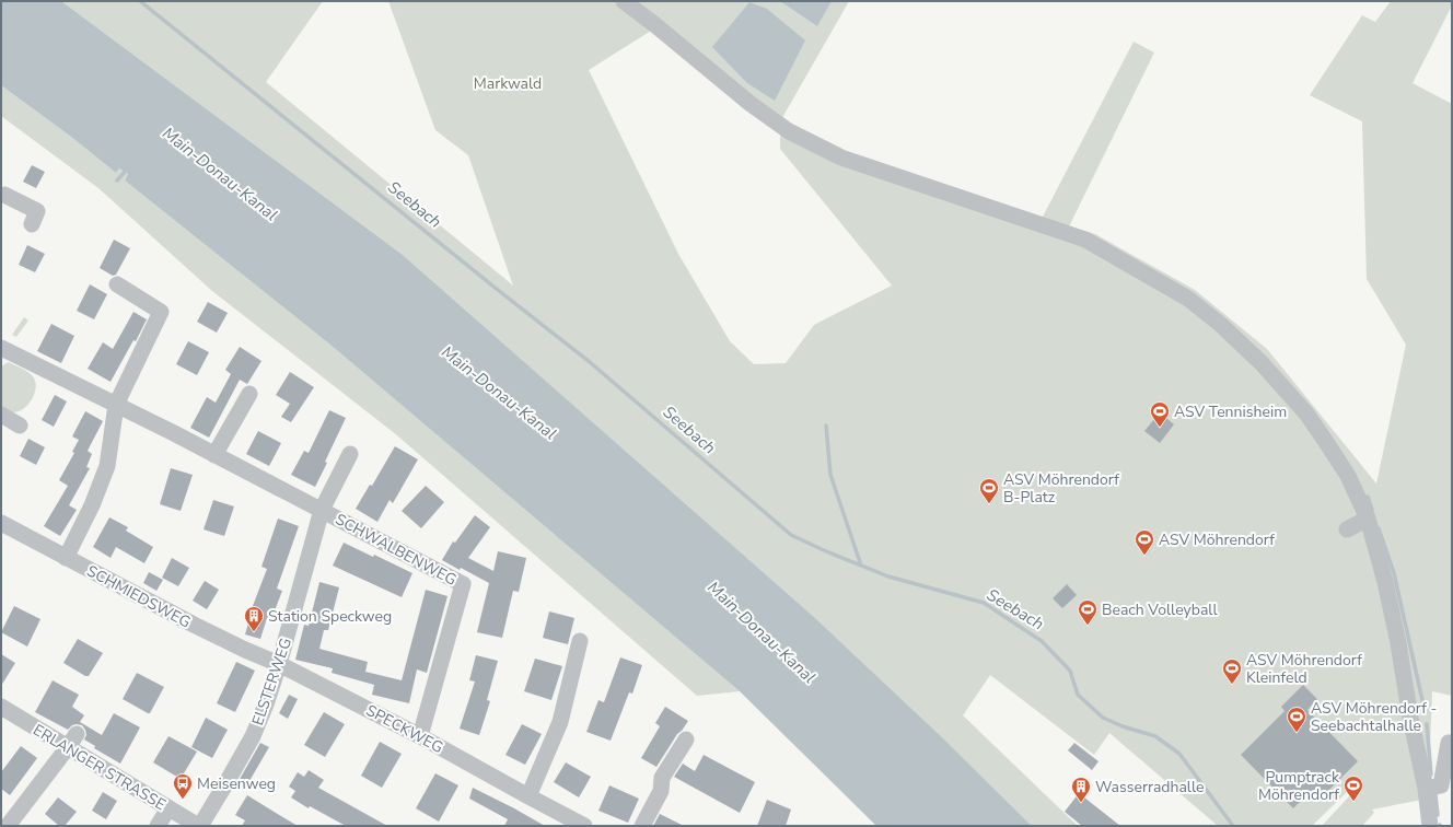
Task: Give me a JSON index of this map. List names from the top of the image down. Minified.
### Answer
{"streets":{"street":["SCHWALBENWEG","SCHMIEDSWEG","ELSTERWEG","SPECKWEG","ERLANGER STRASSE"]},"crossings":[["SCHWALBENWEG","ELSTERWEG"],["SCHWALBENWEG","SPECKWEG"],["SCHMIEDSWEG","ELSTERWEG"],["SCHMIEDSWEG","SPECKWEG"],["ELSTERWEG","SPECKWEG"],["ELSTERWEG","ERLANGER STRASSE"]],"water":["Main-Donau-Kanal","Seebach"],"parks":["Markwald"],"places":{"sports":["ASV Tennisheim","ASV Möhrendorf B-Platz","ASV Möhrendorf","Beach Volleyball","ASV Möhrendorf Kleinfeld","ASV Möhrendorf - Seebachtalhalle","Pumptrack Möhrendorf"],"building":["Station Speckweg","Wasserradhalle"],"bus stop":["Meisenweg"]}}
